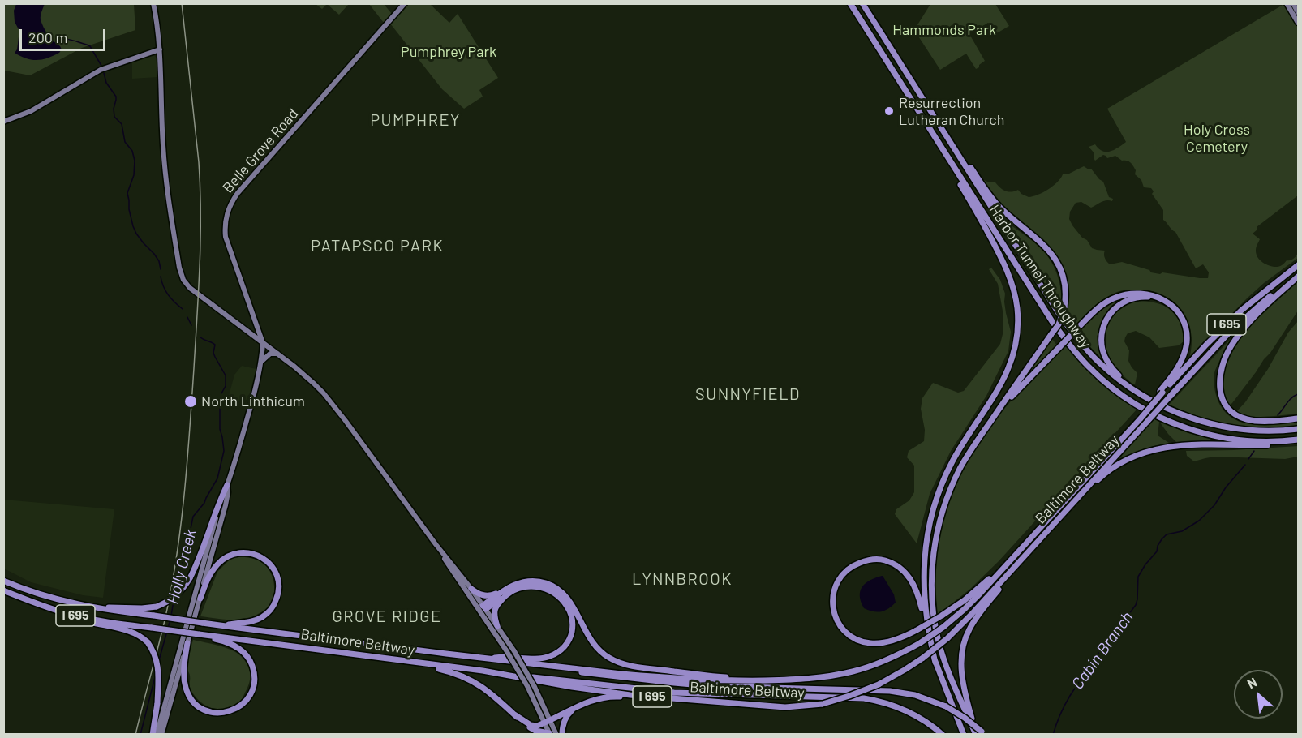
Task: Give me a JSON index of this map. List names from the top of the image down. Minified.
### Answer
{"streets":{"highway":["Harbor Tunnel Throughway","I 695","Baltimore Beltway"],"main road":["Belle Grove Road"]},"districts":["PUMPHREY","PATAPSCO PARK","SUNNYFIELD","LYNNBROOK","GROVE RIDGE"],"water":["Holly Creek","Cabin Branch"],"parks":["Hammonds Park","Pumphrey Park","Holy Cross Cemetery"],"places":["Resurrection Lutheran Church","North Linthicum"],"scale_bar":"200 m","north":"top left"}
